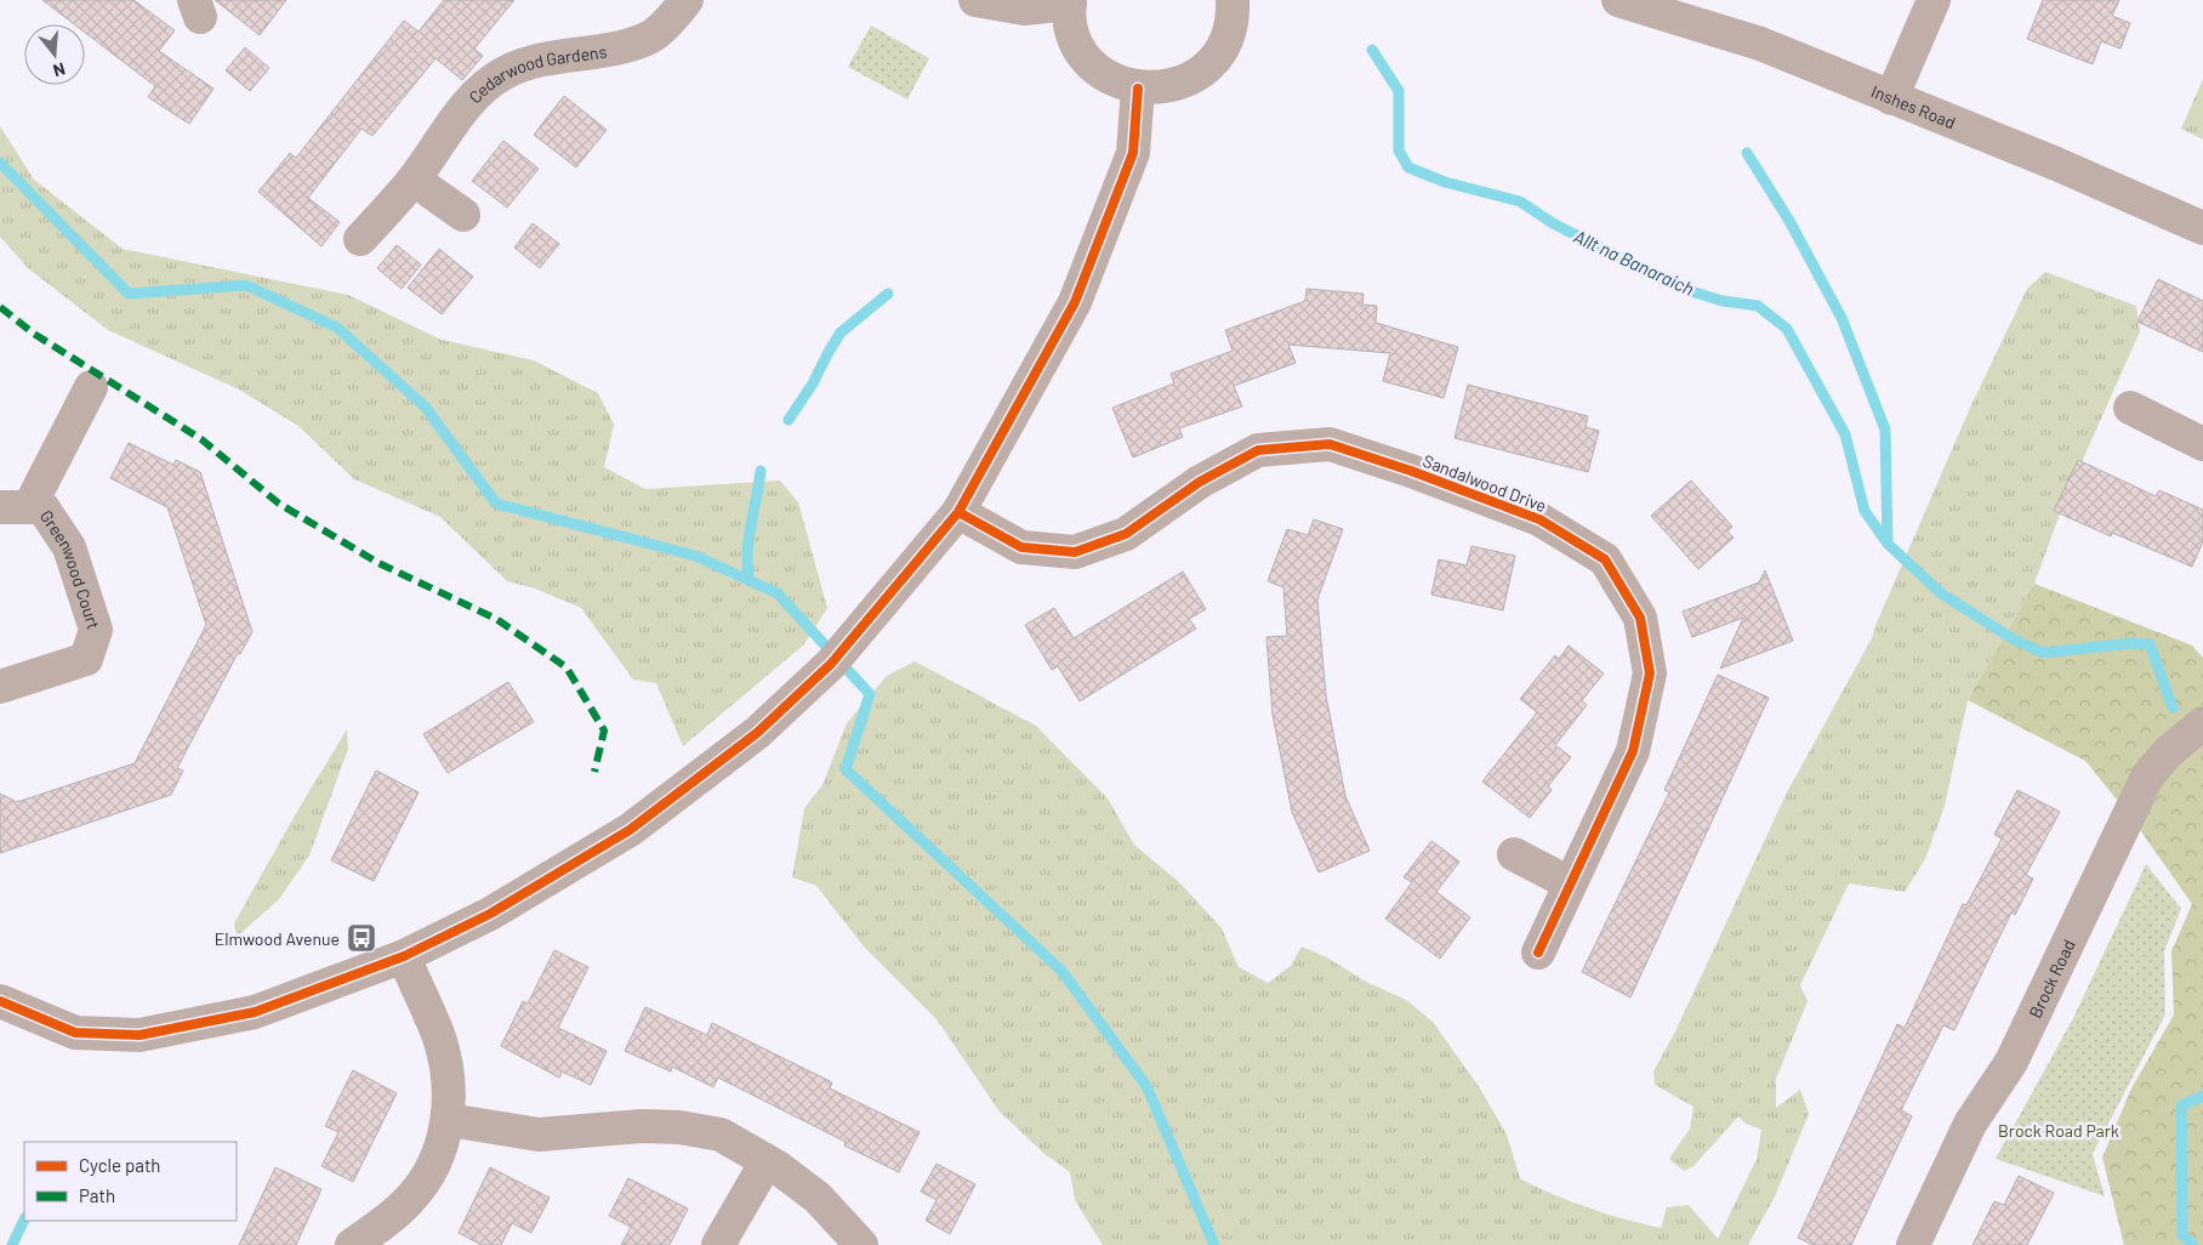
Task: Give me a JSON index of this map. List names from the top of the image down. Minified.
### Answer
{"streets":{"street":["Cedarwood Gardens","Inshes Road","Sandalwood Drive","Greenwood Court","Brock Road"]},"water":["Allt na Banaraich"],"parks":["Brock Road Park"],"places":{"bus stop":["Elmwood Avenue"]},"legend":["Cycle path","Path"],"north":"bottom"}
